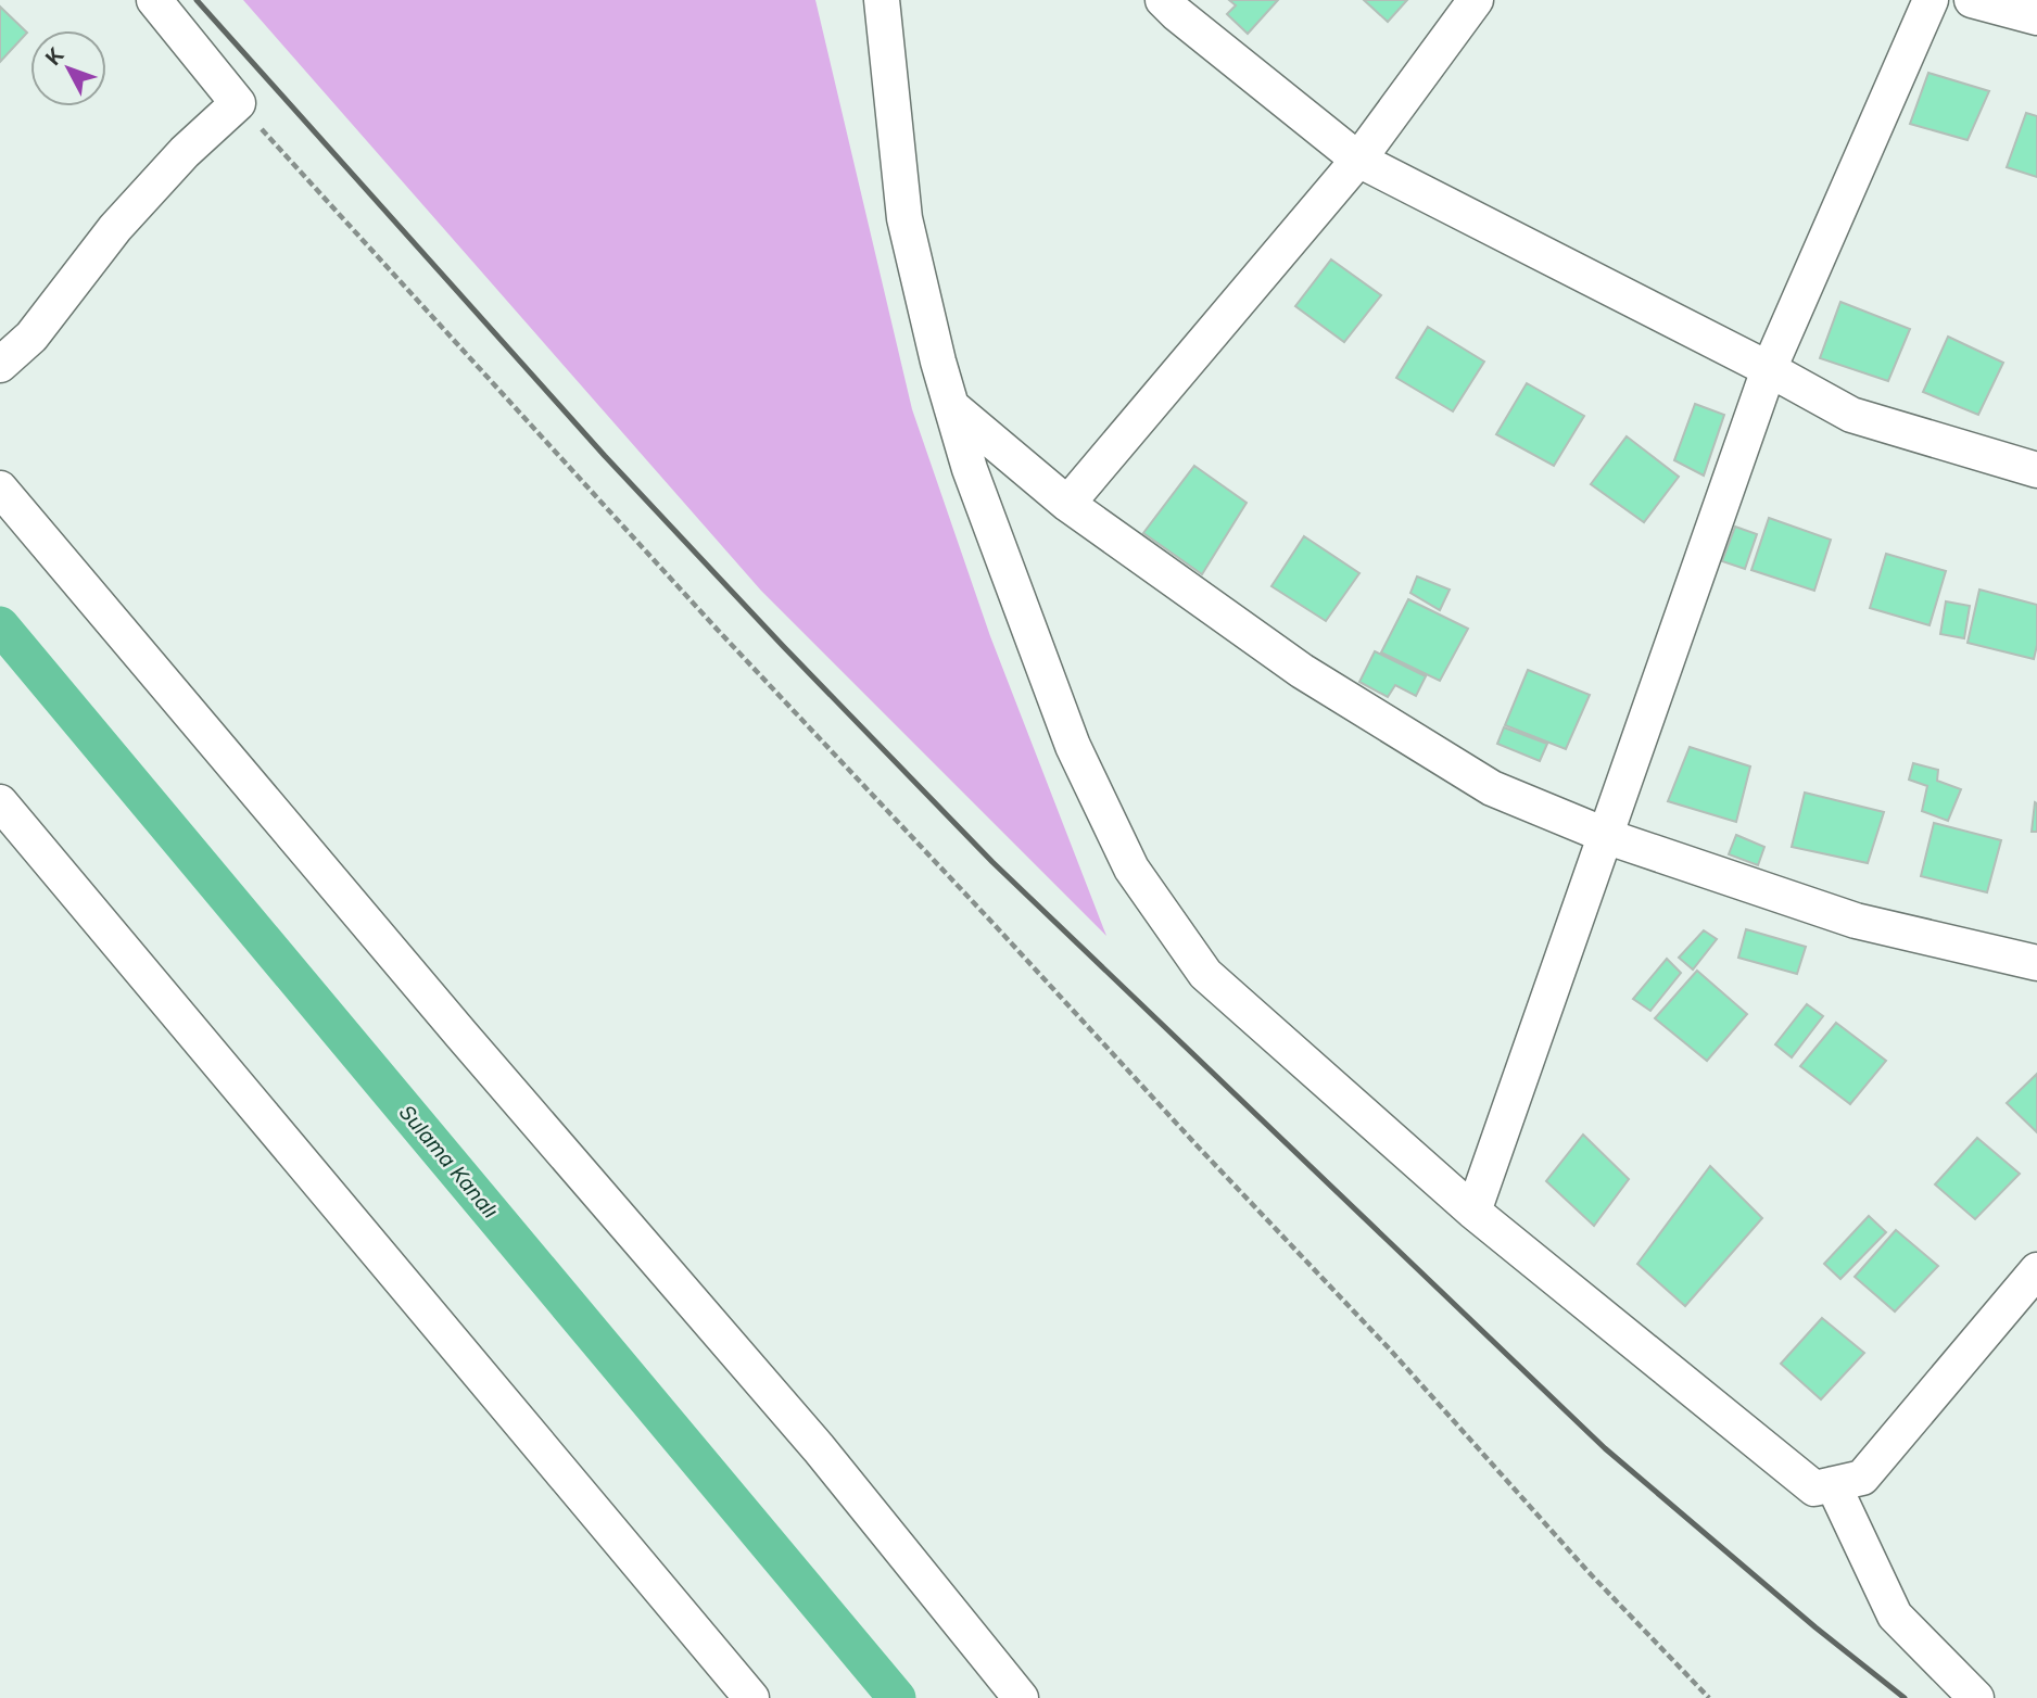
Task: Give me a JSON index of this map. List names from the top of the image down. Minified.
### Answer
{"water":["Sulama Kanalı"],"north":"top left"}
